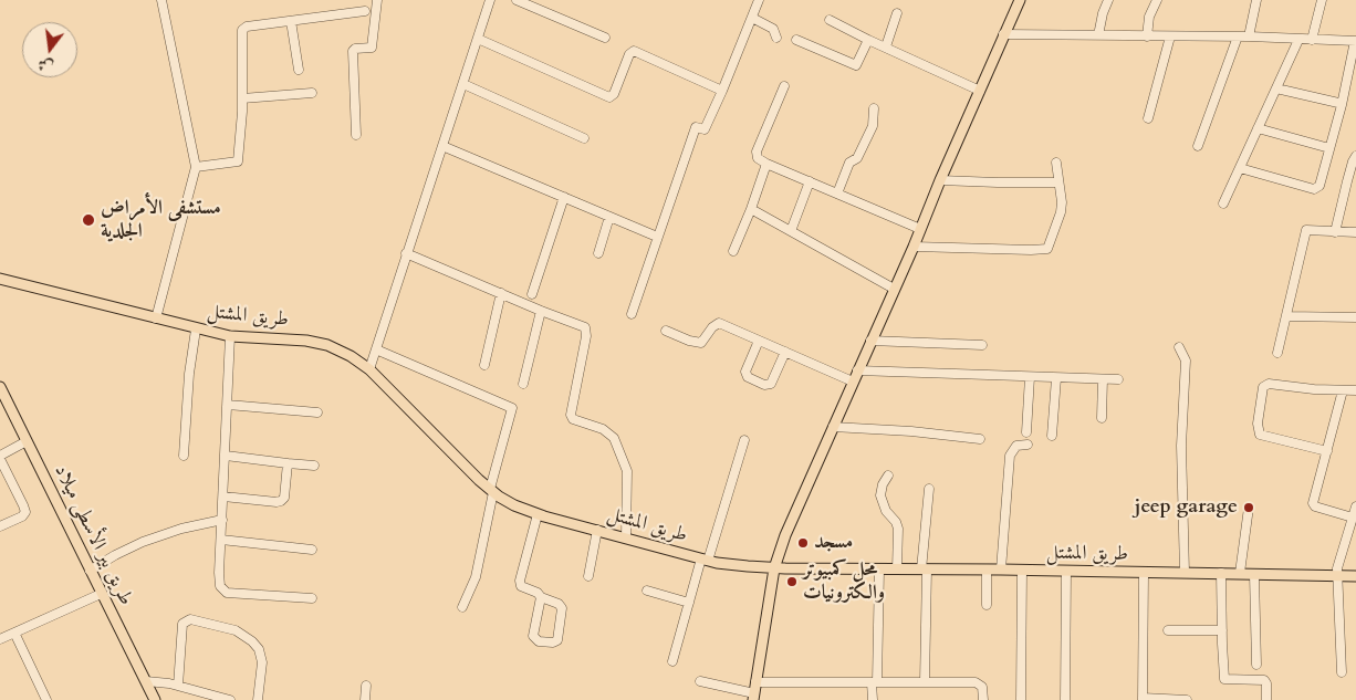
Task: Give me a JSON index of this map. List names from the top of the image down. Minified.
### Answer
{"streets":{"main road":["طريق المشتل","طريق بير الأسطى ميلاد"]},"places":["مستشفى الأمراض الجلدية","jeep garage","مسجد","محل كمبيوتر والكترونيات"],"north":"bottom"}
